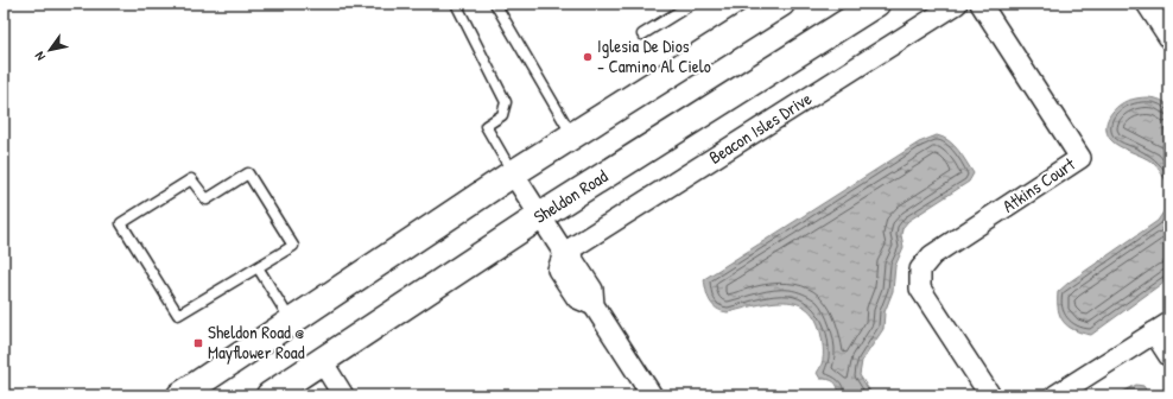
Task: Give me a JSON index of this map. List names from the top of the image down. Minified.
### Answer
{"streets":{"main road":["Sheldon Road"],"street":["Beacon Isles Drive","Atkins Court"]},"places":{"other":["Iglesia De Dios - Camino Al Cielo"],"transit":["Sheldon Road @ Mayflower Road"]},"north":"bottom left"}
